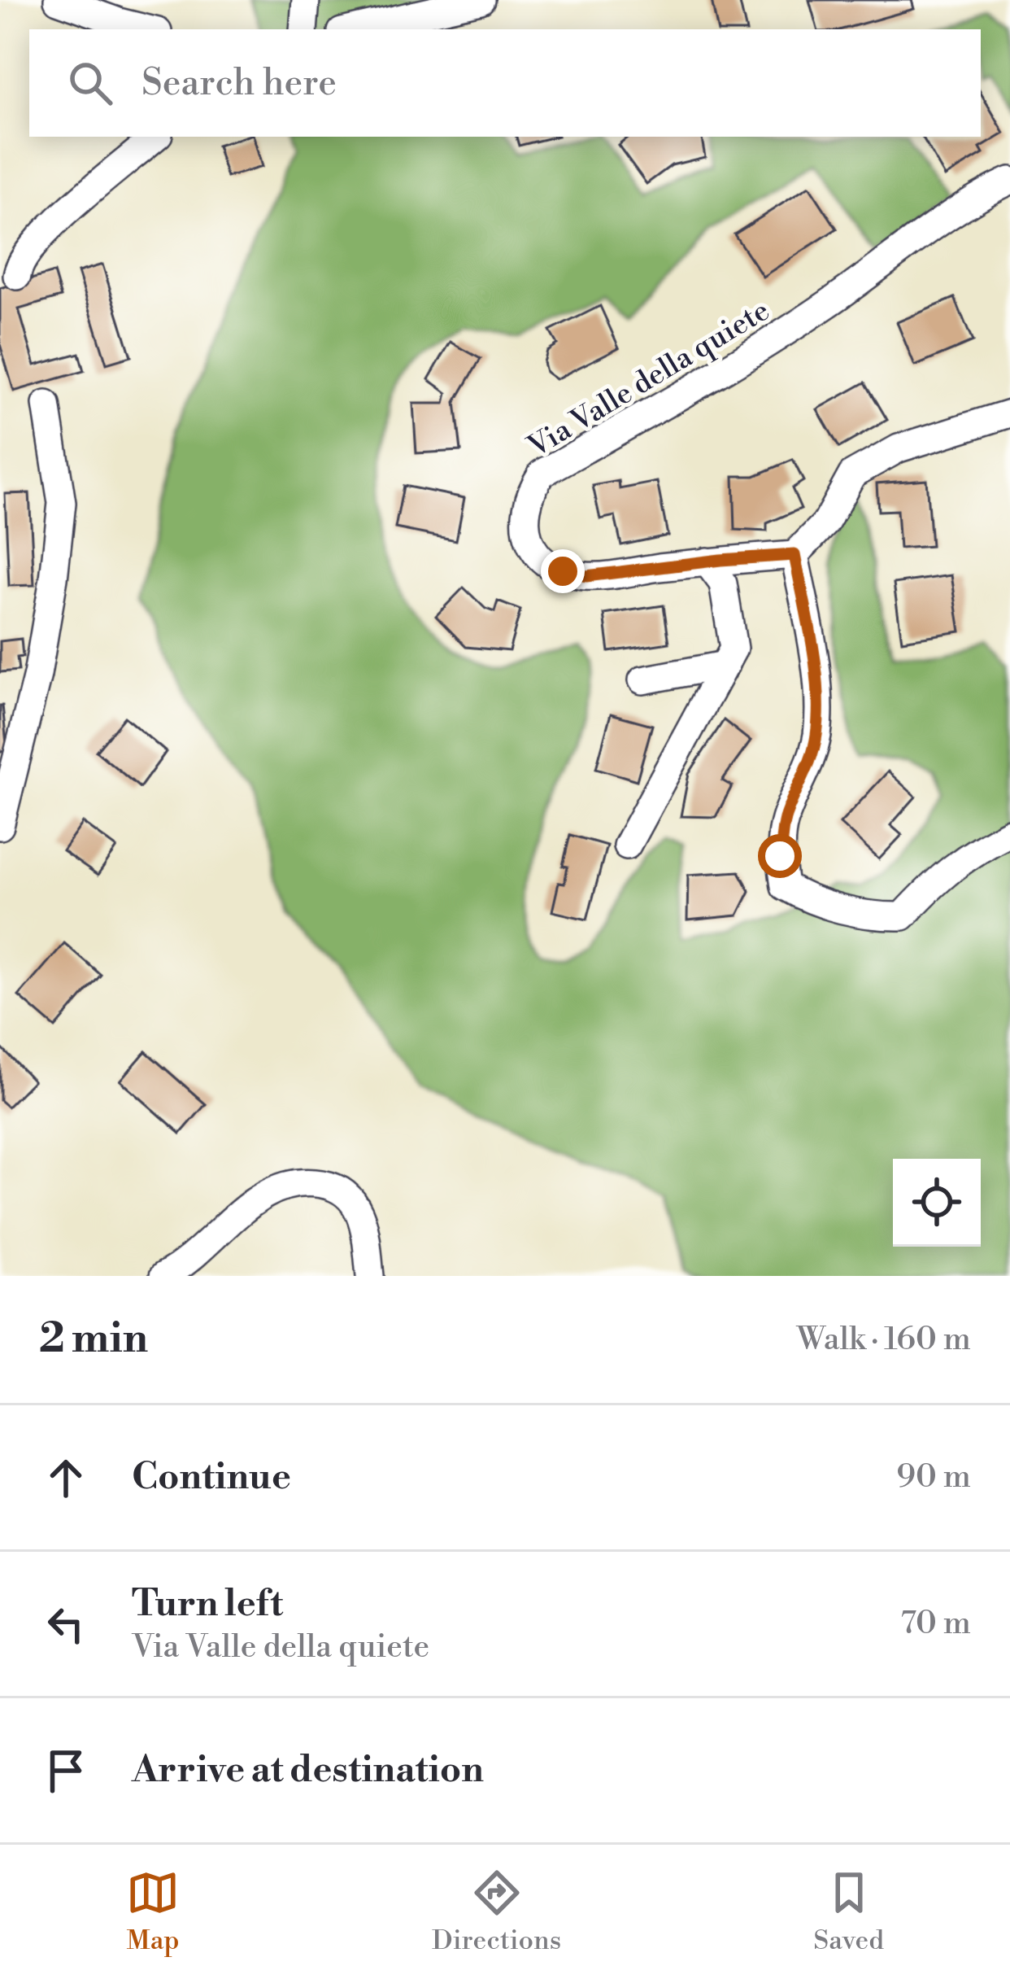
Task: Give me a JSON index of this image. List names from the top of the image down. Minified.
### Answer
{"streets":{"street":["Via Valle della quiete"]},"page":{"search":"Search here","heading":["2 min","Walk · 160 m"],"list":[["Continue","90 m"],["Turn left","Via Valle della quiete","70 m"],"Arrive at destination"],"nav":["Map","Directions","Saved"]}}
